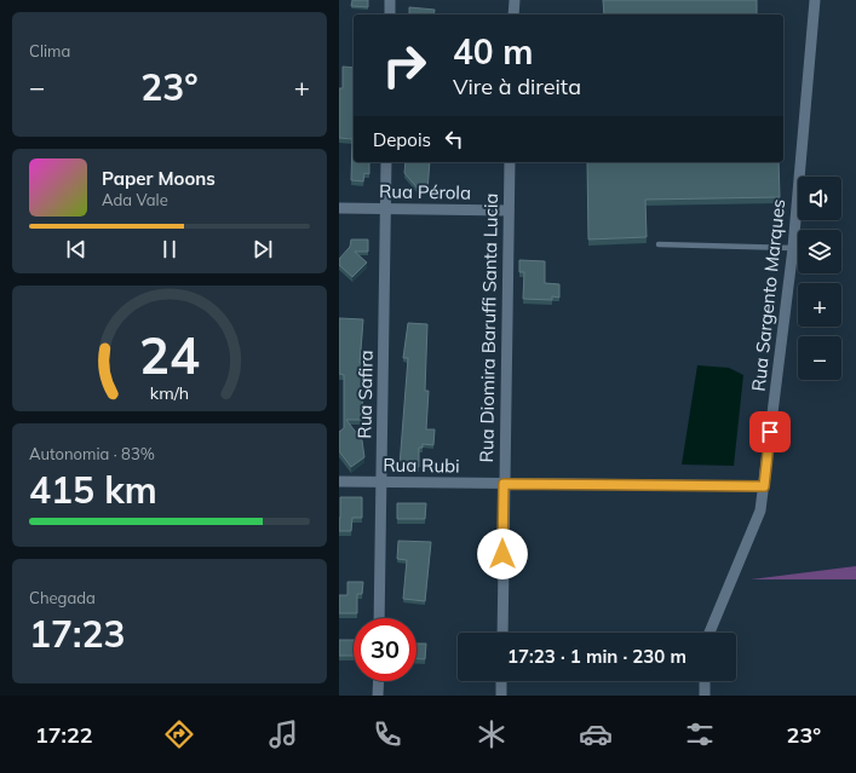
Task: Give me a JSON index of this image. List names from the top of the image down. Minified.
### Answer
{"streets":{"street":["Rua Pérola","Rua Sargento Marques","Rua Diomira Baruffi Santa Lucia","Rua Safira","Rua Rubi"]},"crossings":[["Rua Pérola","Rua Diomira Baruffi Santa Lucia"],["Rua Pérola","Rua Safira"],["Rua Sargento Marques","Rua Rubi"],["Rua Diomira Baruffi Santa Lucia","Rua Rubi"],["Rua Safira","Rua Rubi"]],"page":{"tile":["Clima",["Autonomia · 83%","415 km"],["Chegada","17:23"]],"turn":["40 m","Vire à direita"],"heat":["−","23°","+"],"then":"Depois","song":["Paper Moons","Ada Vale"],"map_buttons":["+","−"],"limit":"30","trip":"17:23 · 1 min · 230 m","tabs":["17:22","23°"],"gauge":["24","km/h"]}}
